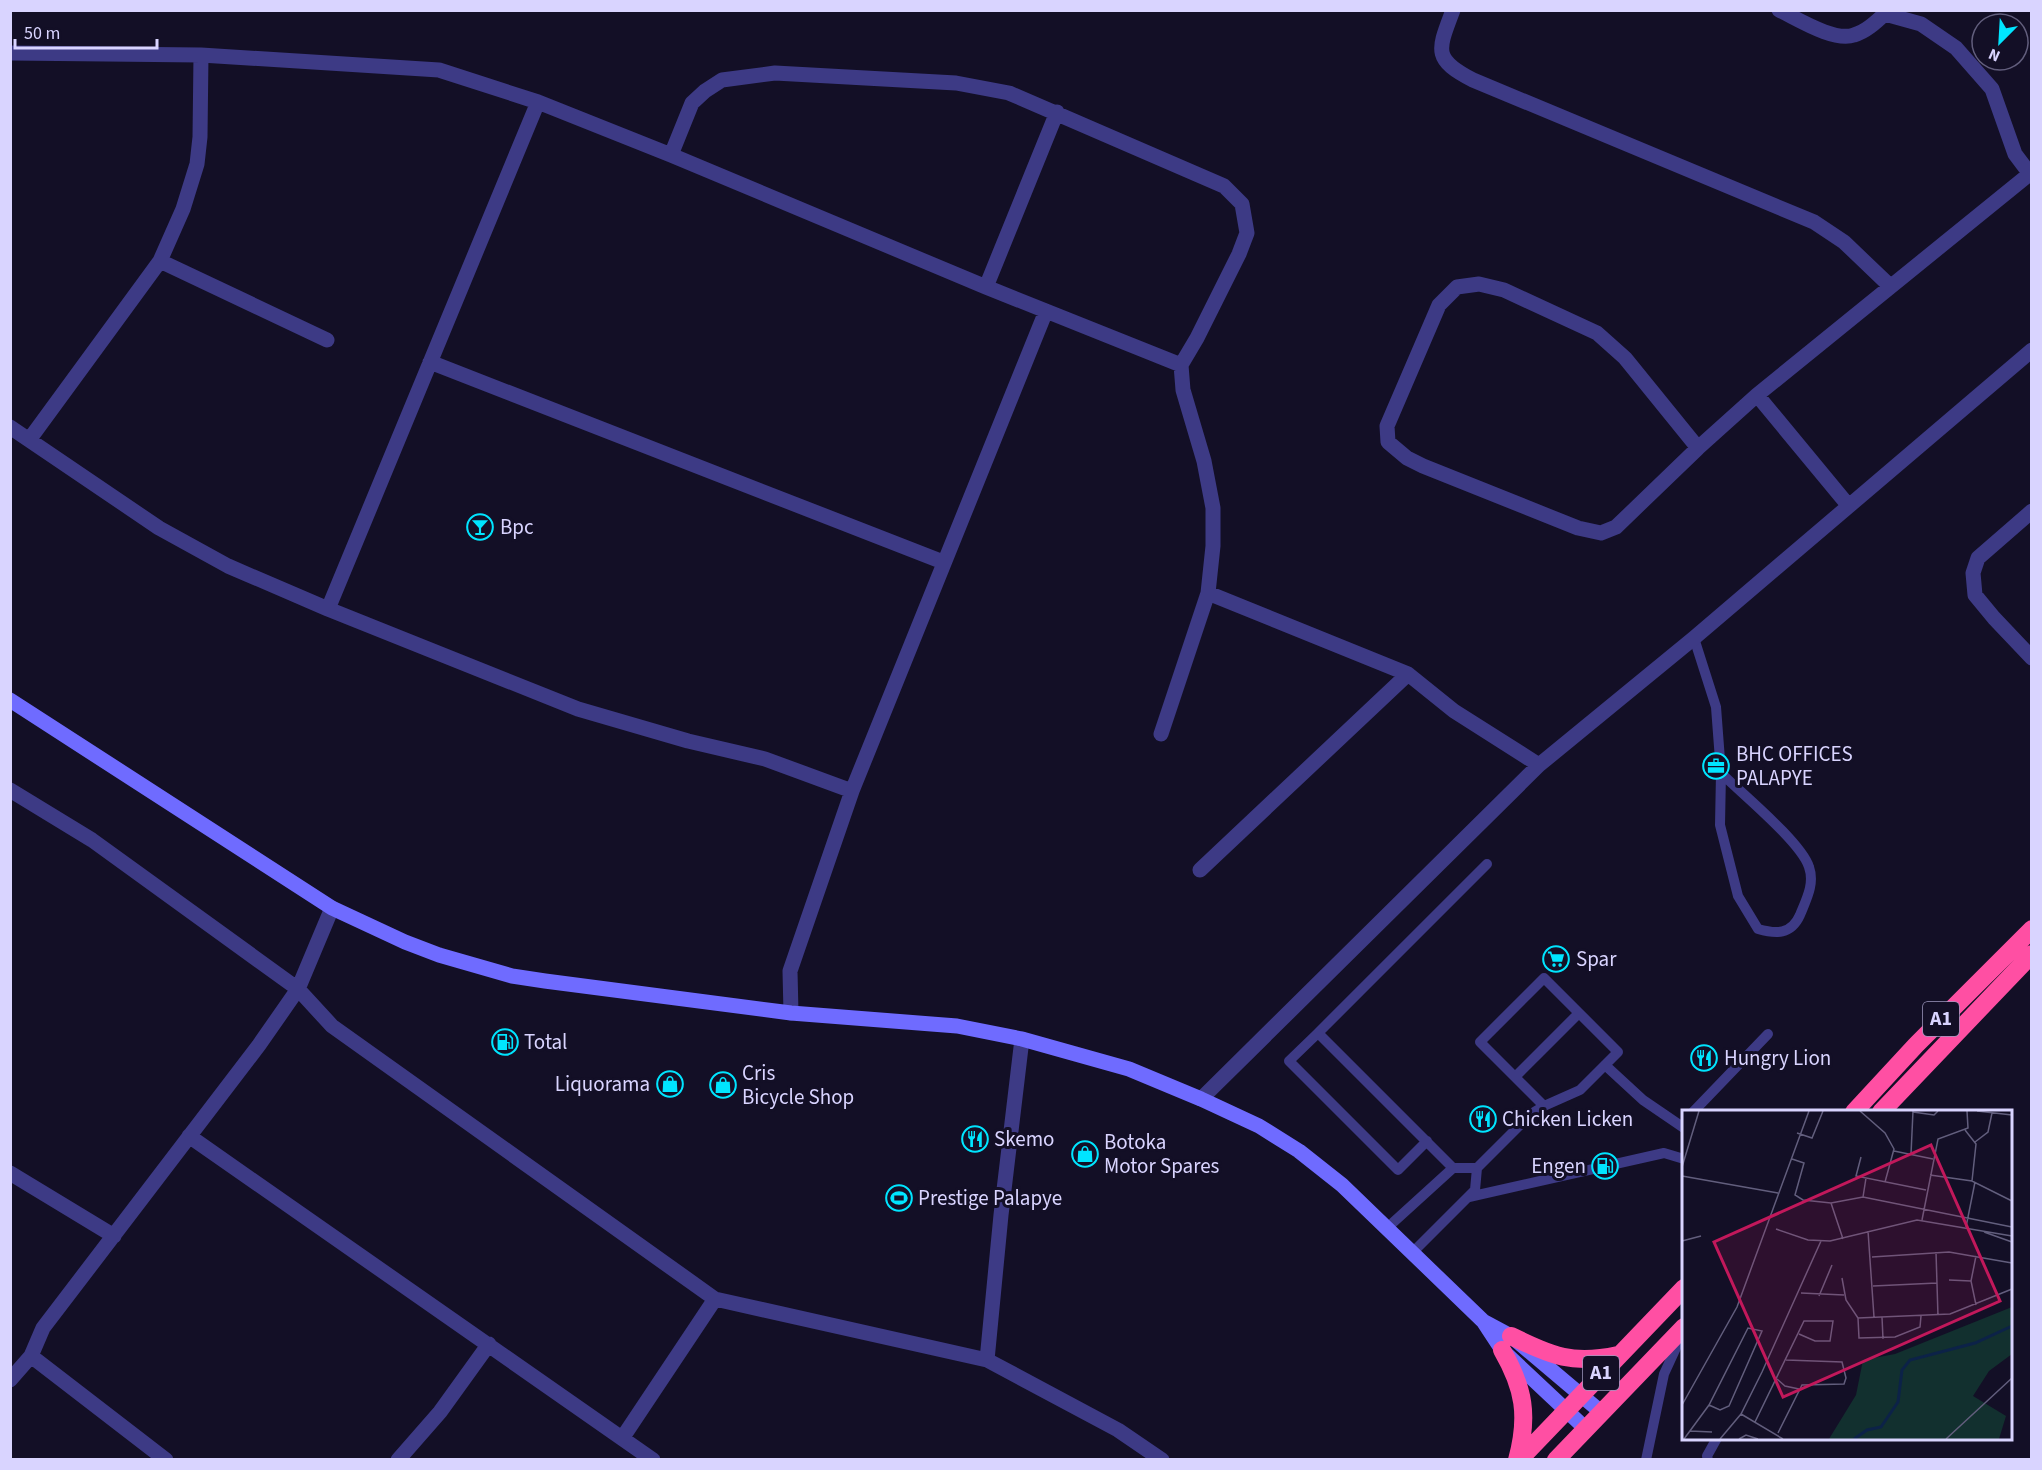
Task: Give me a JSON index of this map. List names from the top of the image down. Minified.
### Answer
{"streets":{"highway":["A1"]},"places":{"bar":["Bpc"],"office":["BHC OFFICES PALAPYE"],"supermarket":["Spar"],"fuel station":["Total","Engen"],"restaurant":["Hungry Lion","Chicken Licken","Skemo"],"shop":["Liquorama","Cris Bicycle Shop","Botoka Motor Spares"],"sports":["Prestige Palapye"]},"scale_bar":"50 m","north":"bottom left"}
